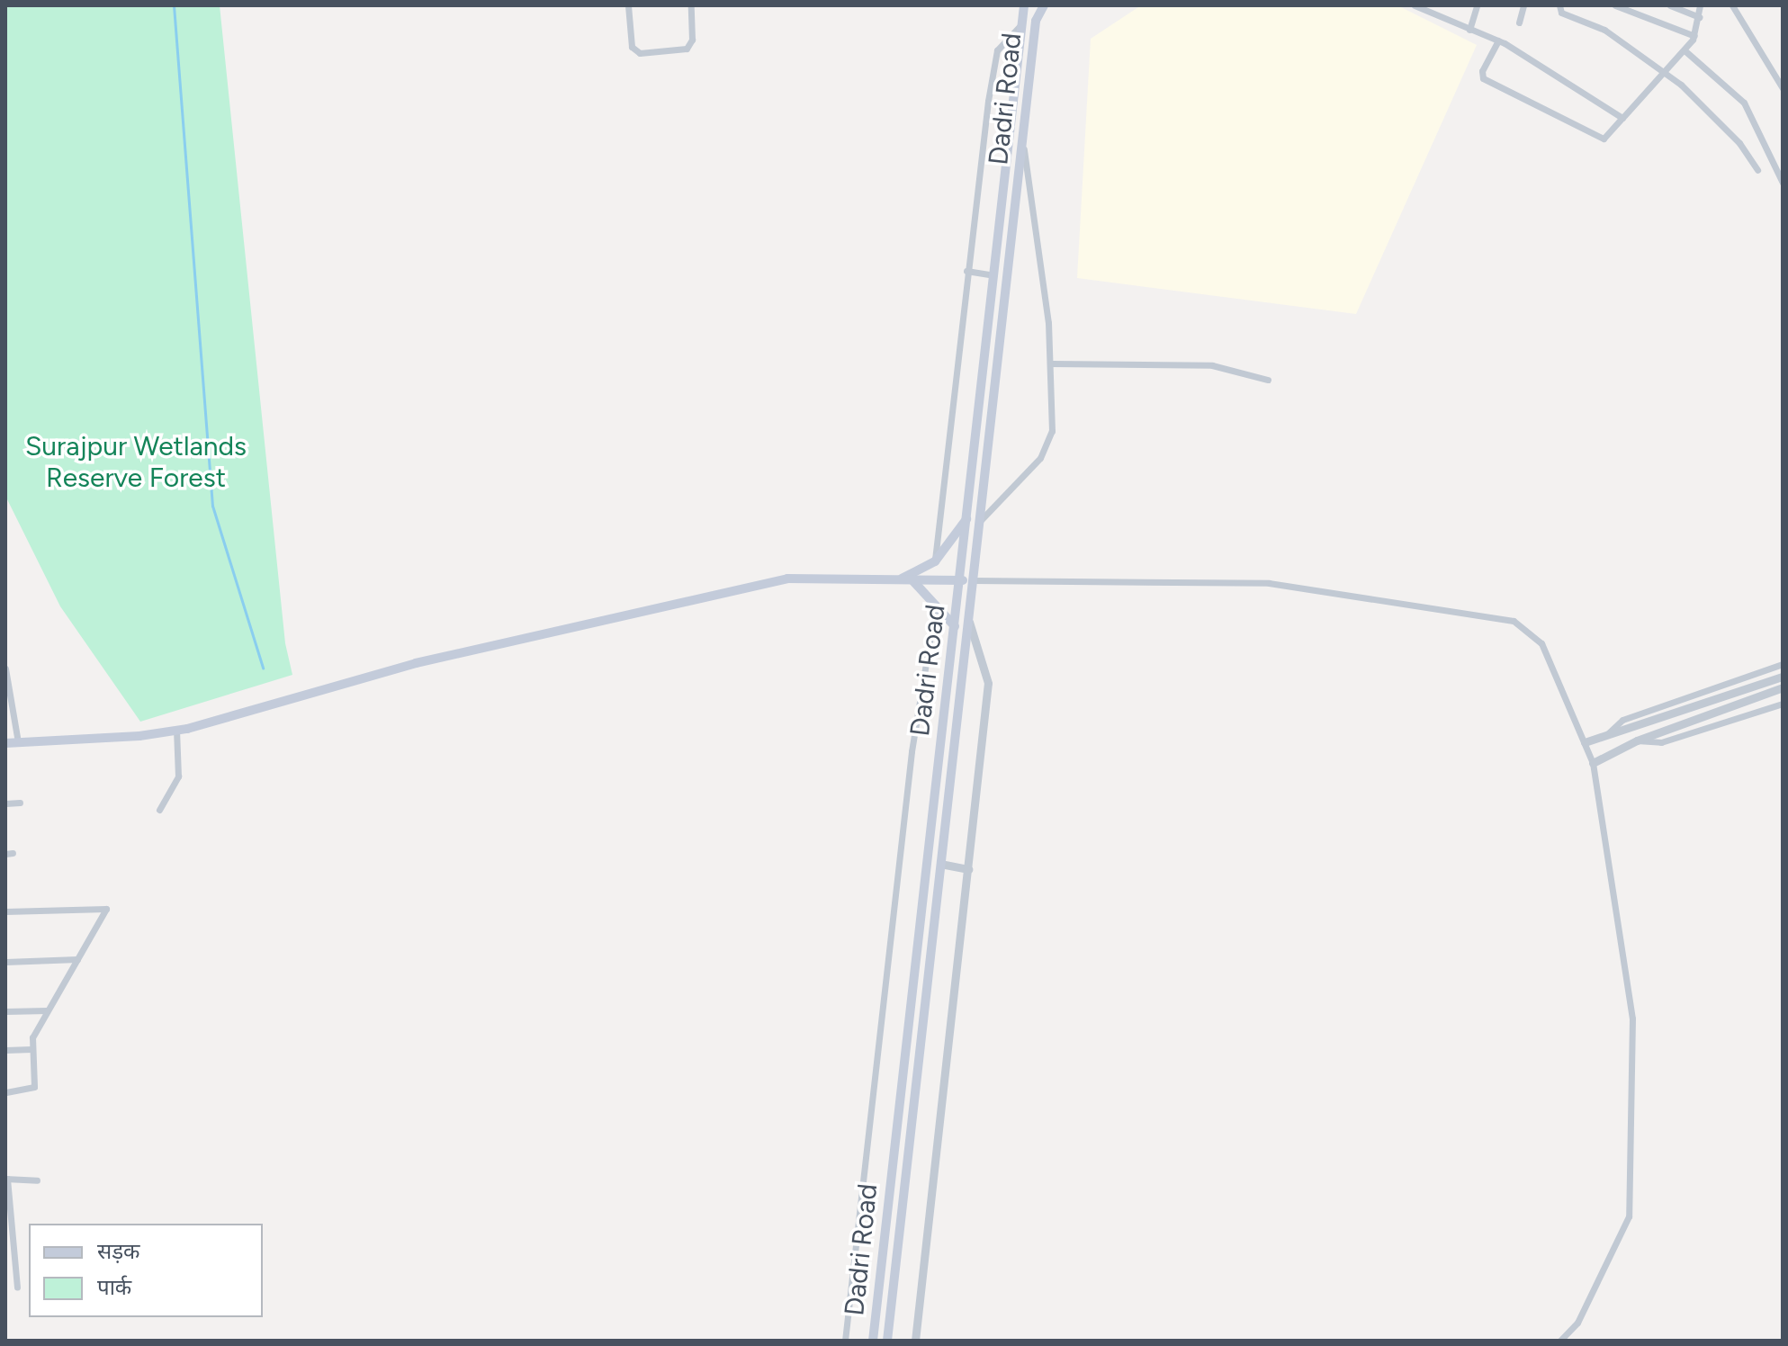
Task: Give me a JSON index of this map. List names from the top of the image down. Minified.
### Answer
{"streets":{"main road":["Dadri Road"]},"parks":["Surajpur Wetlands Reserve Forest"],"legend":["सड़क","पार्क"]}
